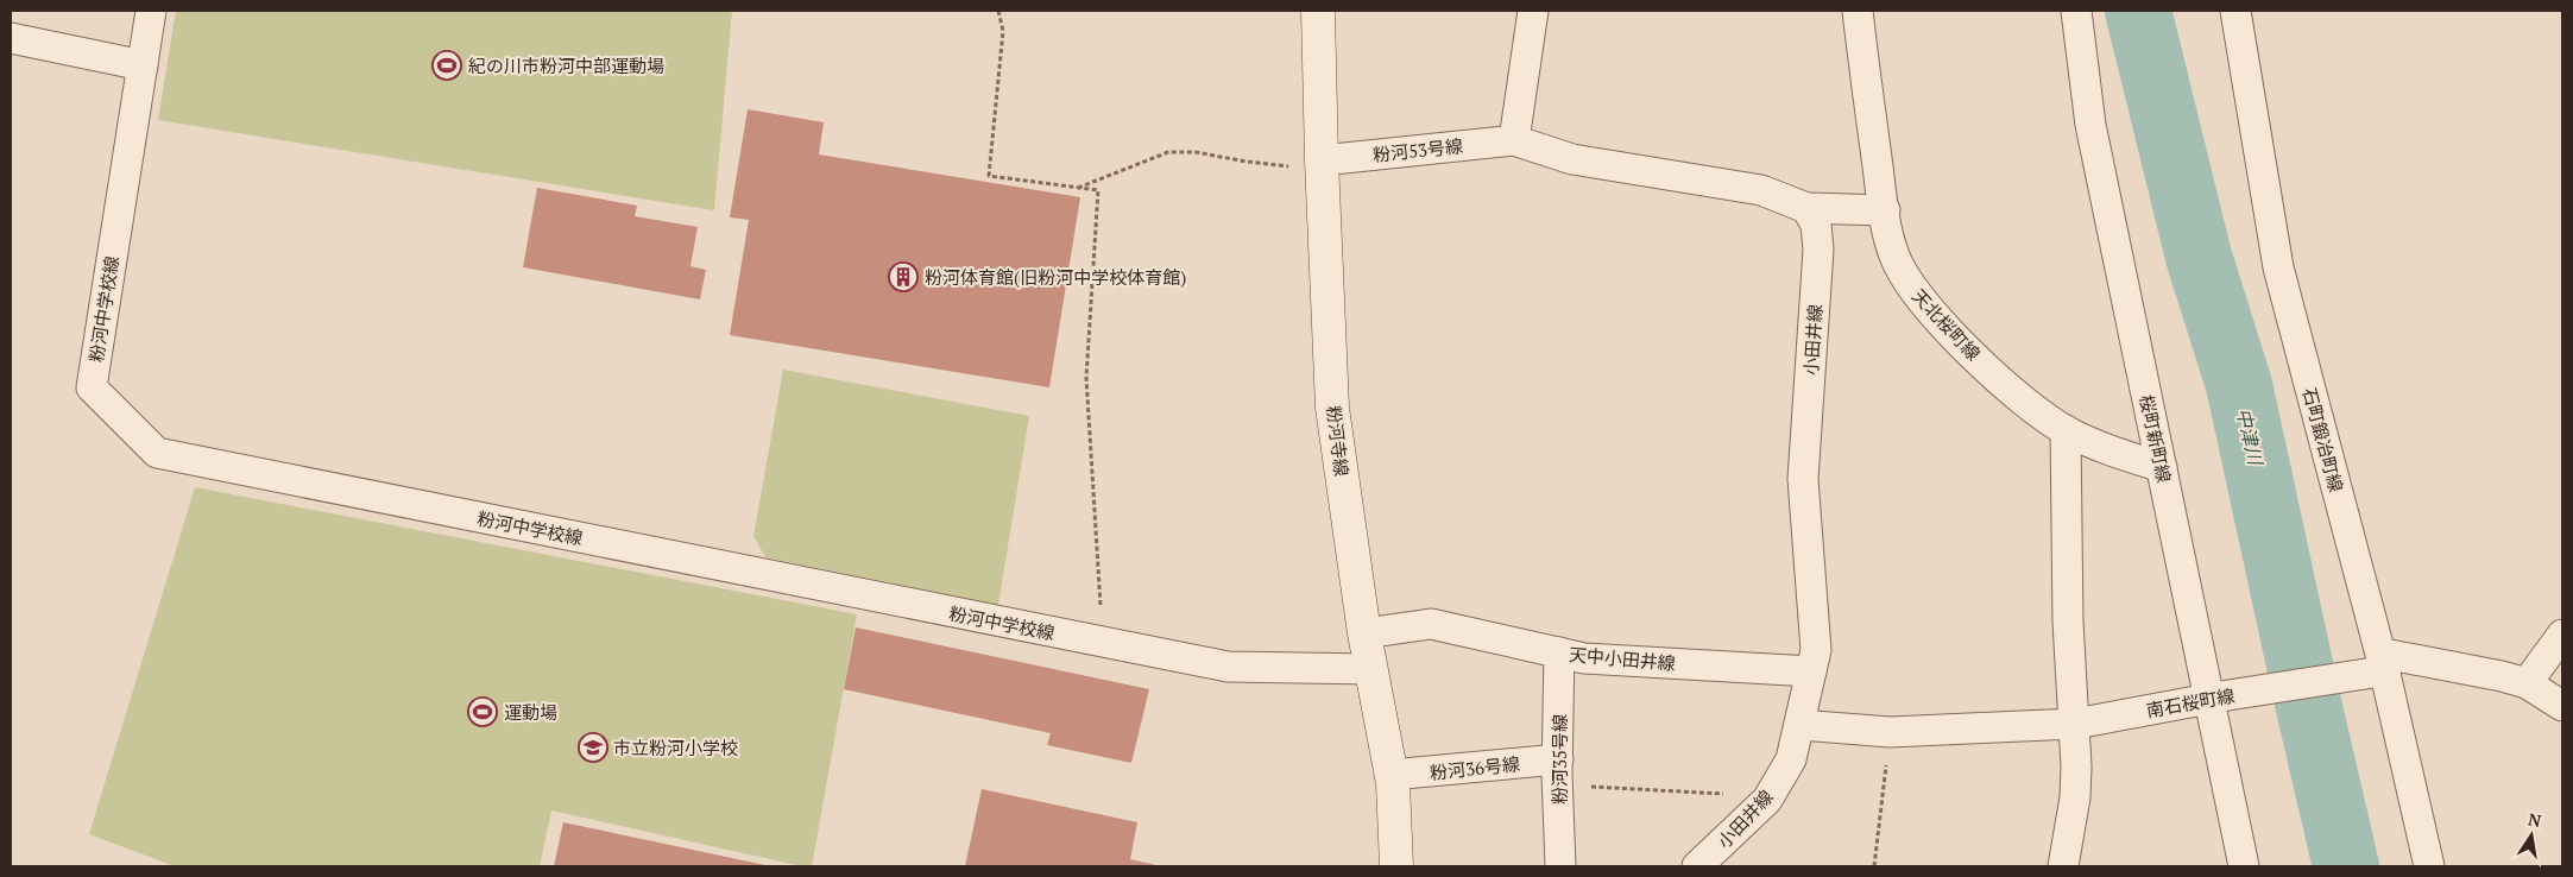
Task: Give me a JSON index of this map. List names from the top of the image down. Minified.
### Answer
{"streets":{"main road":["粉河寺線"],"street":["粉河53号線","粉河中学校線","天北桜町線","小田井線","桜町新町線","石町鍛冶町線","天中小田井線","南石桜町線","粉河35号線","粉河36号線"]},"crossings":[["粉河53号線","粉河寺線"],["粉河中学校線","粉河寺線"],["天北桜町線","桜町新町線"],["小田井線","天中小田井線"],["小田井線","南石桜町線"],["桜町新町線","南石桜町線"],["石町鍛冶町線","南石桜町線"],["粉河寺線","天中小田井線"],["粉河寺線","粉河36号線"],["天中小田井線","粉河35号線"],["粉河35号線","粉河36号線"]],"water":["中津川"],"places":{"sports":["紀の川市粉河中部運動場","運動場"],"building":["粉河体育館(旧粉河中学校体育館)"],"school or university":["市立粉河小学校"]},"north":"top"}
